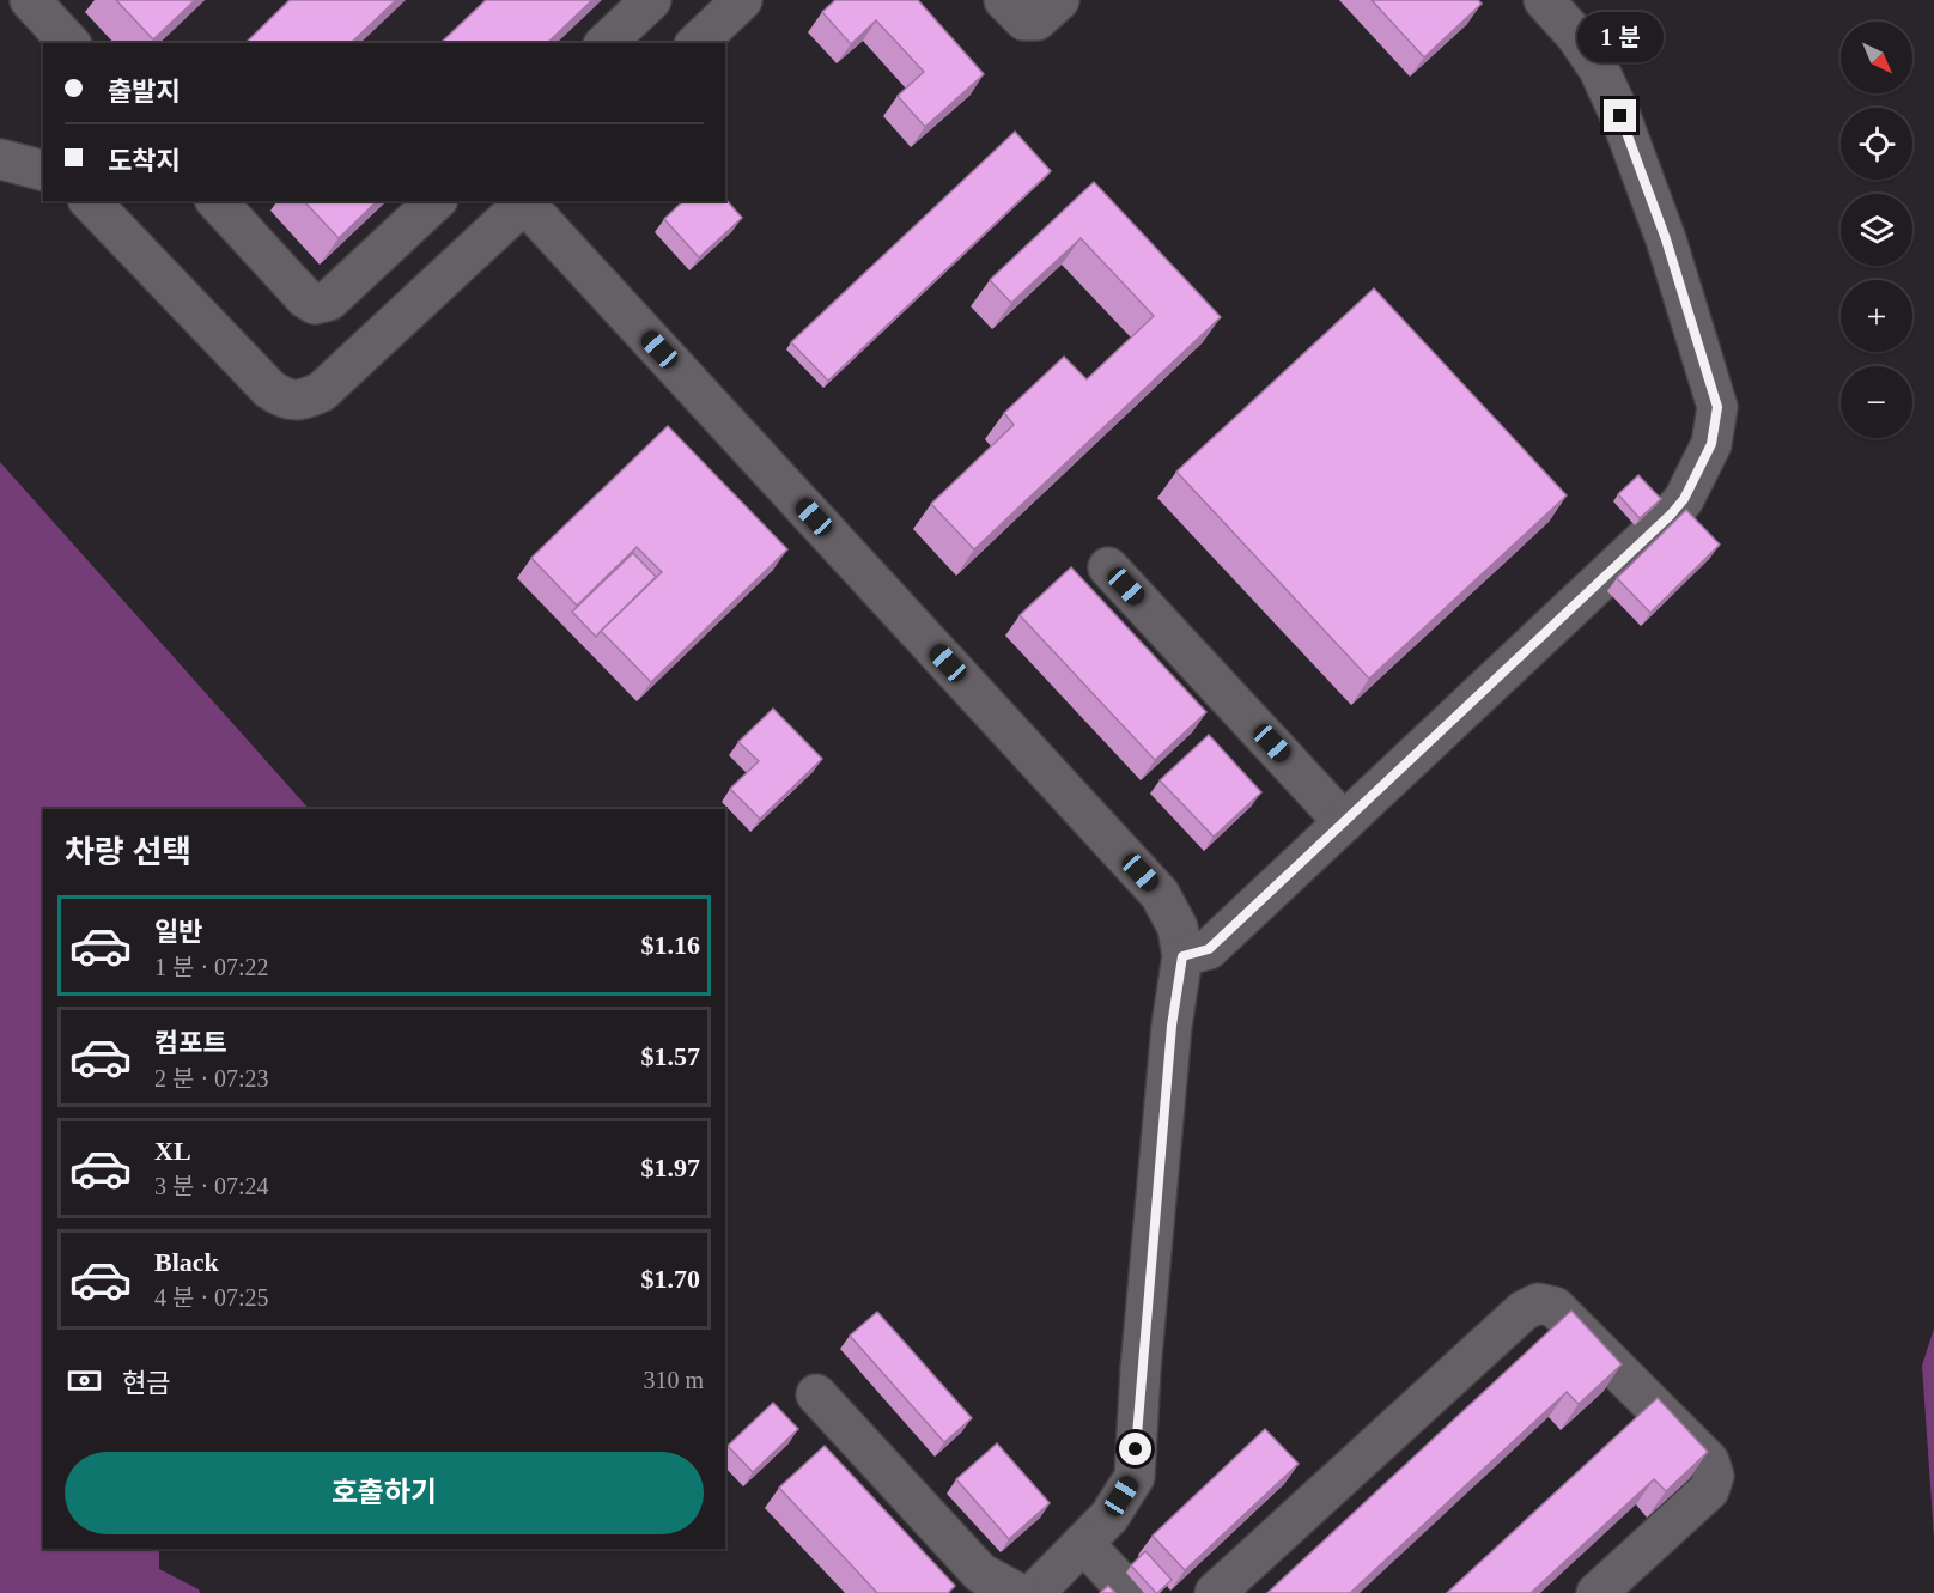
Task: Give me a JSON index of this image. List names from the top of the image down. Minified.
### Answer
{"north":"bottom right","page":{"bubble":"1 분","map_buttons":["+","−"],"banner":["출발지","도착지"],"heading":"차량 선택","list":[{"name":"일반","note":"1 분 · 07:22","value":"$1.16"},{"name":"컴포트","note":"2 분 · 07:23","value":"$1.57"},{"name":"XL","note":"3 분 · 07:24","value":"$1.97"},{"name":"Black","note":"4 분 · 07:25","value":"$1.70"}],"pay":["현금","310 m"],"buttons":"호출하기"}}
